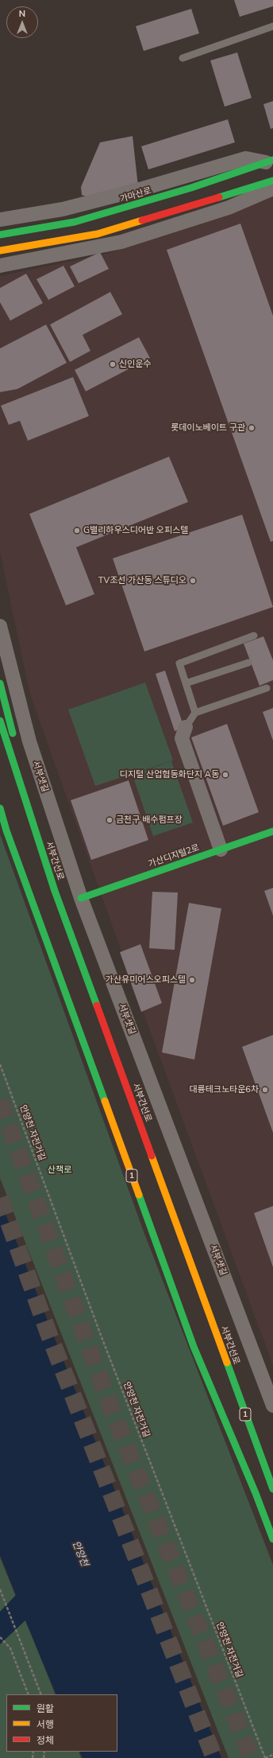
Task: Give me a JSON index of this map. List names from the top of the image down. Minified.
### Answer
{"streets":{"main road":["가마산로","가산디지털2로","서부간선로","1"],"street":["서부샛길"],"path":["안양천 자전거길"]},"crossings":[["서부샛길","가산디지털2로"]],"water":["안양천"],"parks":["산책로"],"places":["신인운수","롯데이노베이트 구관","G밸리하우스디어반 오피스텔","TV조선 가산동 스튜디오","디지털 산업협동화단지 A동","금천구 배수펌프장","가산유미어스오피스텔","대륭테크노타운6차"],"legend":["원활","서행","정체"],"north":"top"}
